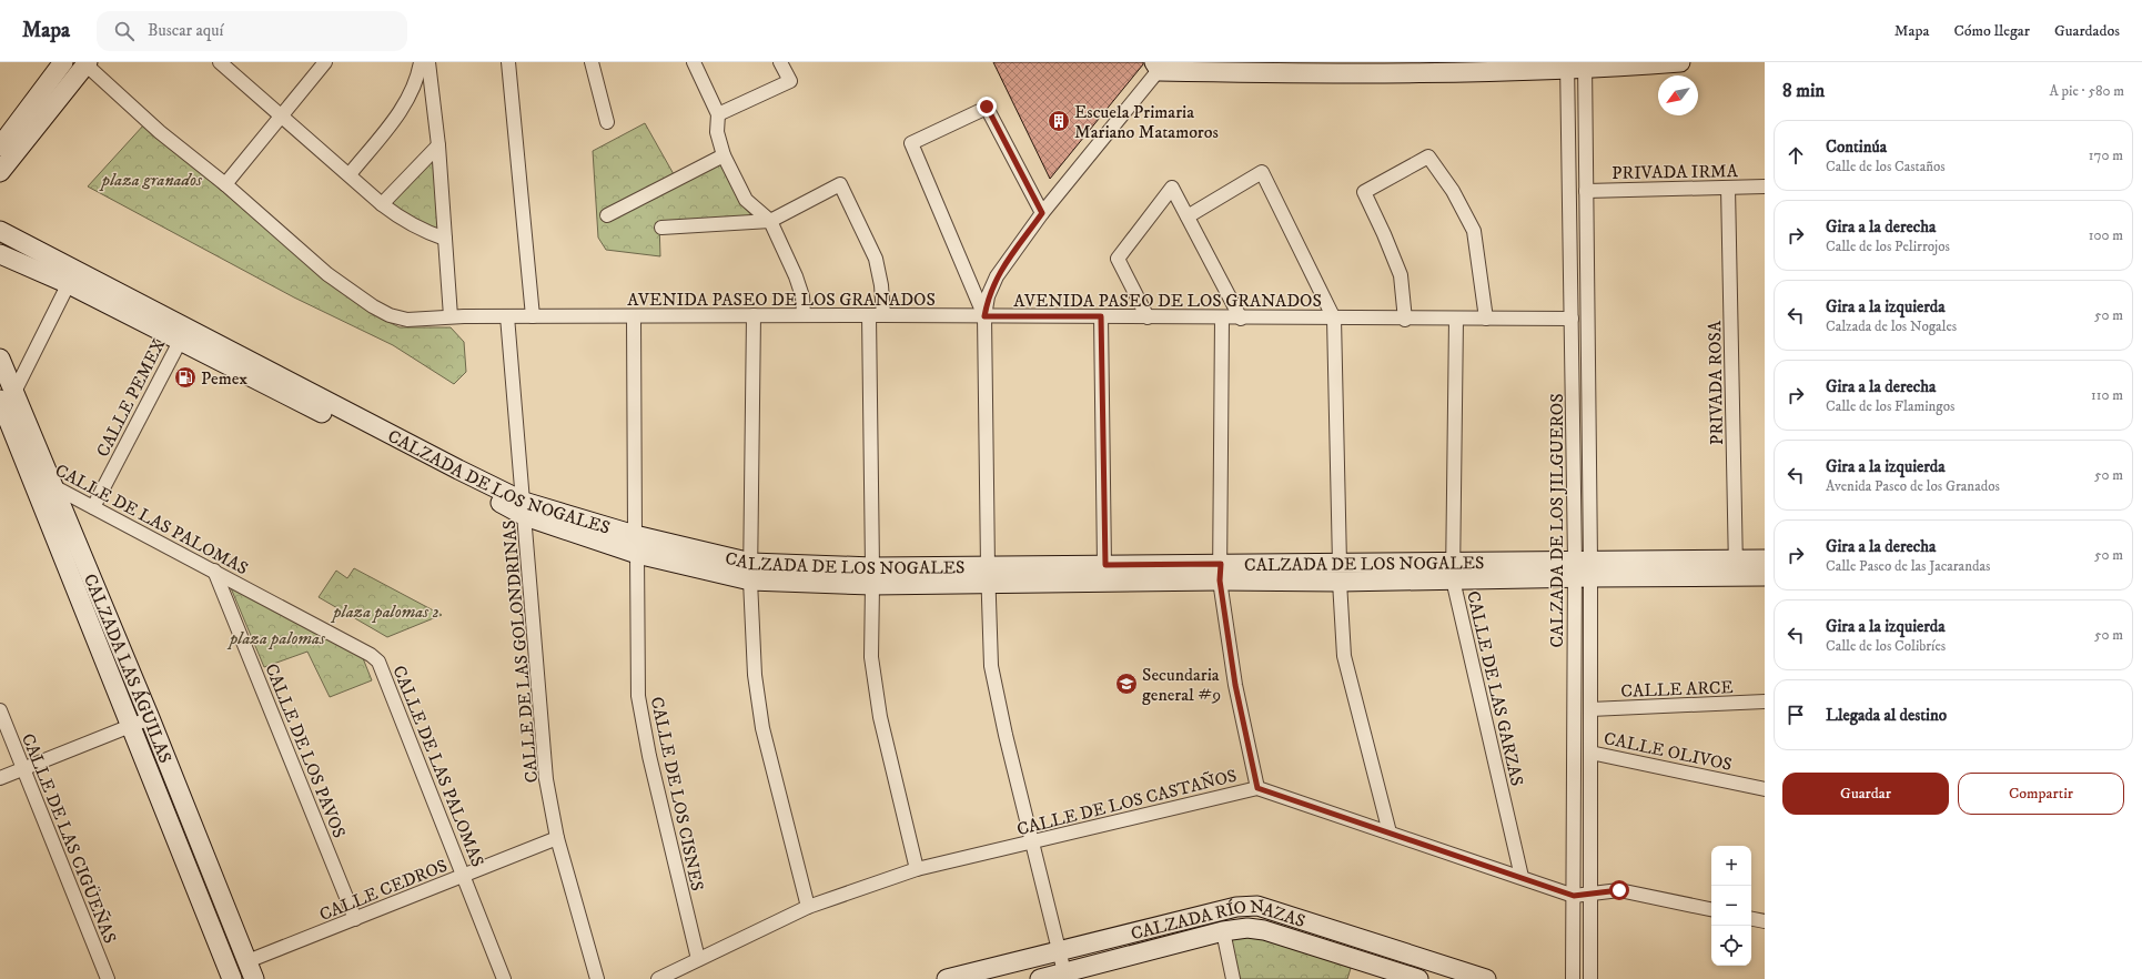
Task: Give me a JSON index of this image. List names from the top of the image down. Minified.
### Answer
{"streets":{"street":["PRIVADA IRMA","AVENIDA PASEO DE LOS GRANADOS","PRIVADA ROSA","CALLE PEMEX","CALZADA DE LOS NOGALES","CALLE DE LAS PALOMAS","CALZADA DE LOS JILGUEROS","CALLE DE LAS GOLONDRINAS","CALZADA LAS ÁGUILAS","CALLE DE LAS GARZAS","CALLE ARCE","CALLE DE LOS PAVOS","CALLE OLIVOS","CALLE DE LOS CISNES","CALLE DE LOS CASTAÑOS","CALLE DE LAS CIGÜEÑAS","CALLE CEDROS","CALZADA RÍO NAZAS"]},"crossings":[["PRIVADA IRMA","PRIVADA ROSA"],["PRIVADA IRMA","CALZADA DE LOS JILGUEROS"],["AVENIDA PASEO DE LOS GRANADOS","CALZADA DE LOS JILGUEROS"],["AVENIDA PASEO DE LOS GRANADOS","CALLE DE LAS GOLONDRINAS"],["AVENIDA PASEO DE LOS GRANADOS","CALLE DE LAS GARZAS"],["PRIVADA ROSA","CALZADA DE LOS NOGALES"],["CALLE PEMEX","CALZADA DE LOS NOGALES"],["CALLE PEMEX","CALLE DE LAS PALOMAS"],["CALZADA DE LOS NOGALES","CALZADA DE LOS JILGUEROS"],["CALZADA DE LOS NOGALES","CALLE DE LAS GOLONDRINAS"],["CALZADA DE LOS NOGALES","CALLE DE LAS GARZAS"],["CALZADA DE LOS NOGALES","CALLE DE LOS CISNES"],["CALLE DE LAS PALOMAS","CALZADA LAS ÁGUILAS"],["CALLE DE LAS PALOMAS","CALLE DE LOS PAVOS"],["CALLE DE LAS PALOMAS","CALLE CEDROS"],["CALZADA DE LOS JILGUEROS","CALLE ARCE"],["CALZADA DE LOS JILGUEROS","CALLE OLIVOS"],["CALZADA DE LOS JILGUEROS","CALLE DE LOS CASTAÑOS"],["CALLE DE LAS GOLONDRINAS","CALLE CEDROS"],["CALZADA LAS ÁGUILAS","CALLE CEDROS"],["CALLE DE LAS GARZAS","CALLE DE LOS CASTAÑOS"],["CALLE DE LOS PAVOS","CALLE CEDROS"],["CALLE DE LOS CISNES","CALLE DE LOS CASTAÑOS"]],"parks":["plaza granados","plaza palomas 2","plaza palomas"],"places":{"building":["Escuela Primaria Mariano Matamoros"],"fuel station":["Pemex"],"school or university":["Secundaria general #9"]},"north":"bottom left","page":{"header":"Mapa","search":"Buscar aquí","nav":["Mapa","Cómo llegar","Guardados"],"heading":["8 min","A pie · 580 m"],"list":[["Continúa","Calle de los Castaños","170 m"],["Gira a la derecha","Calle de los Pelirrojos","100 m"],["Gira a la izquierda","Calzada de los Nogales","50 m"],["Gira a la derecha","Calle de los Flamingos","110 m"],["Gira a la izquierda","Avenida Paseo de los Granados","50 m"],["Gira a la derecha","Calle Paseo de las Jacarandas","50 m"],["Gira a la izquierda","Calle de los Colibríes","50 m"],"Llegada al destino"],"buttons":["Guardar","Compartir"],"map_buttons":["+","−"]}}
